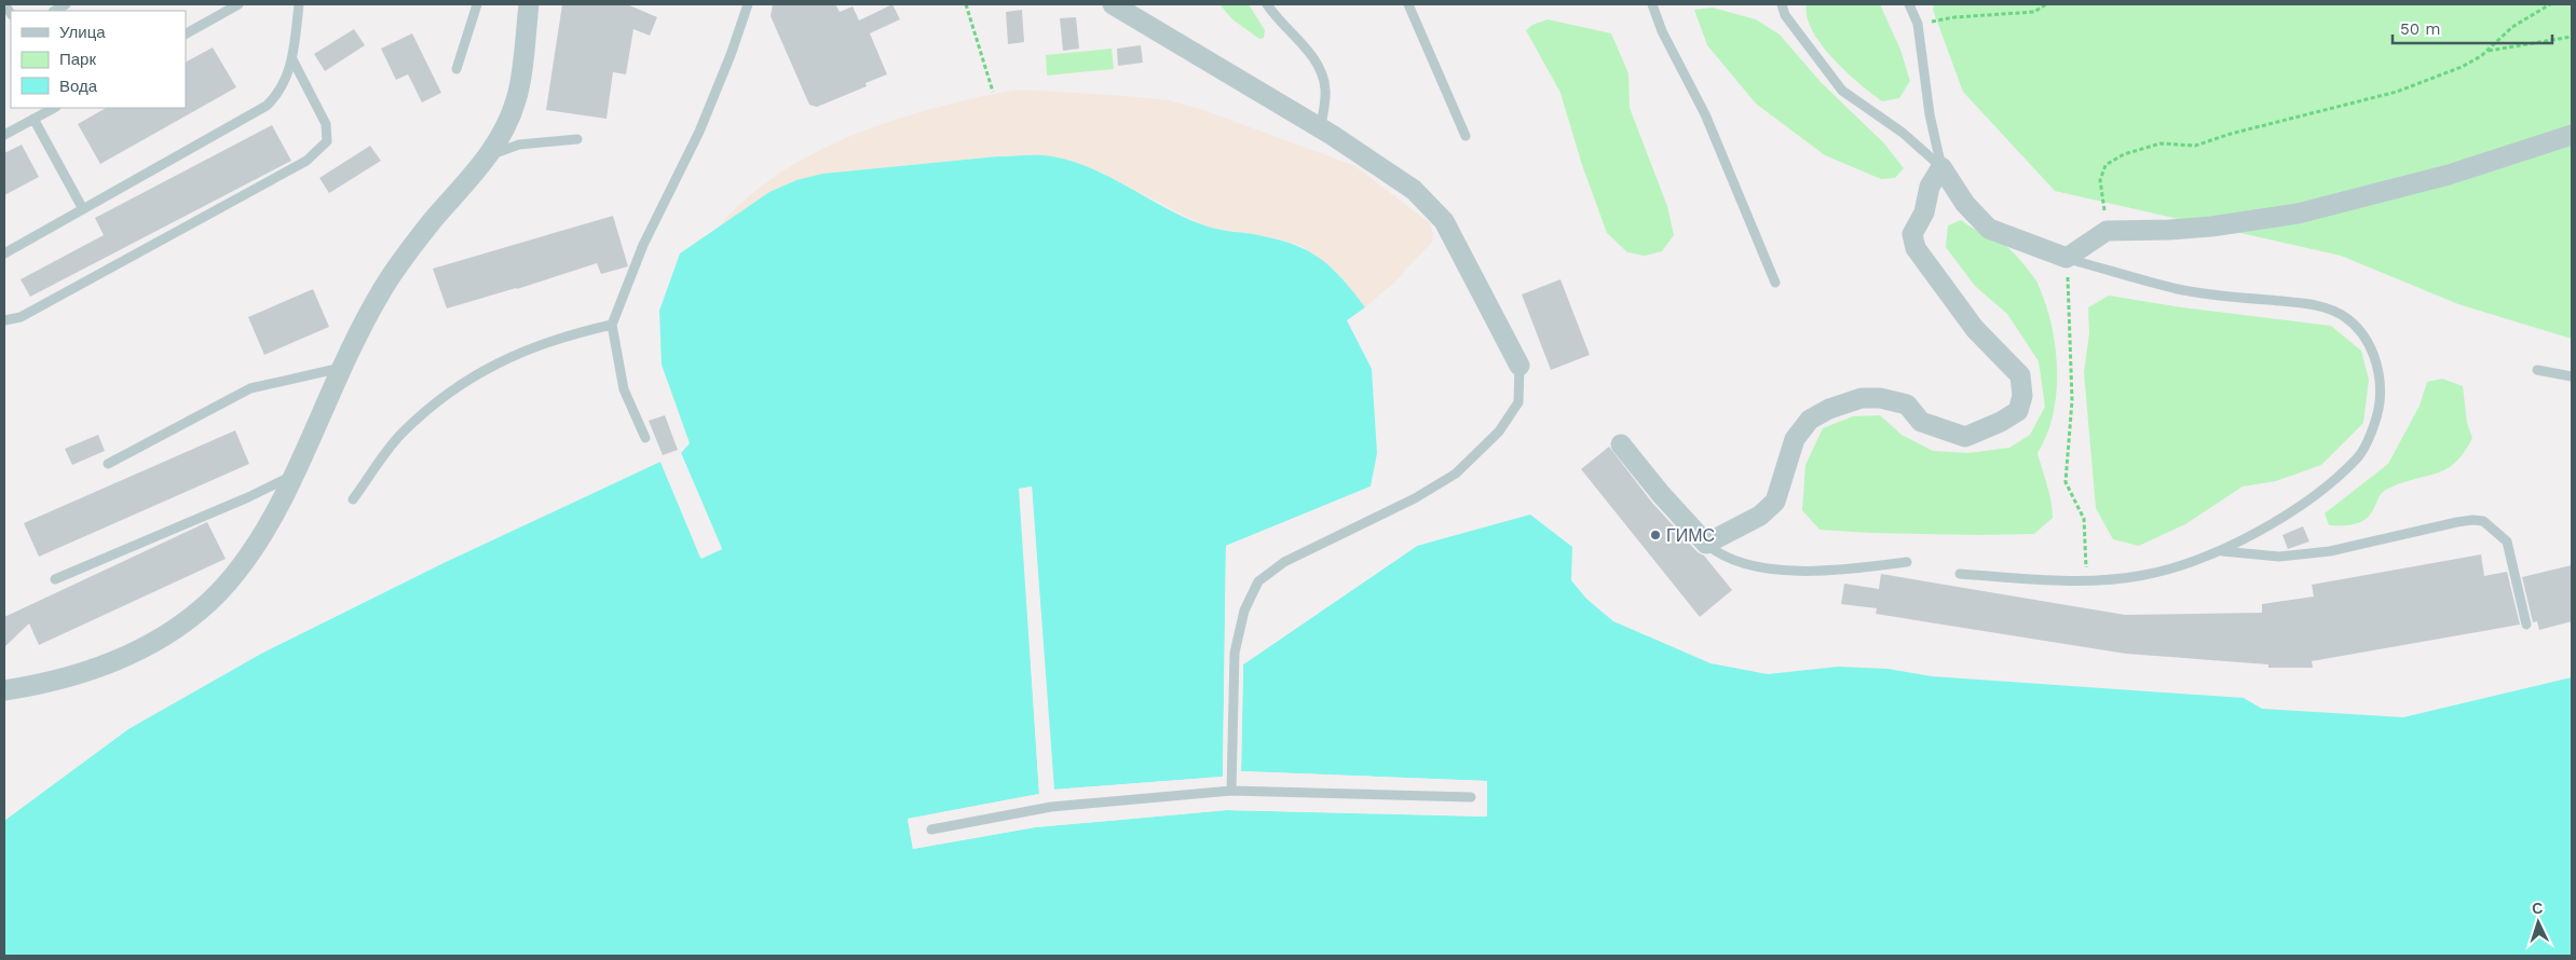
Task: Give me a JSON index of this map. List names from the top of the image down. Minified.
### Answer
{"places":["ГИМС"],"legend":["Улица","Парк","Вода"],"scale_bar":"50 m","north":"top"}
